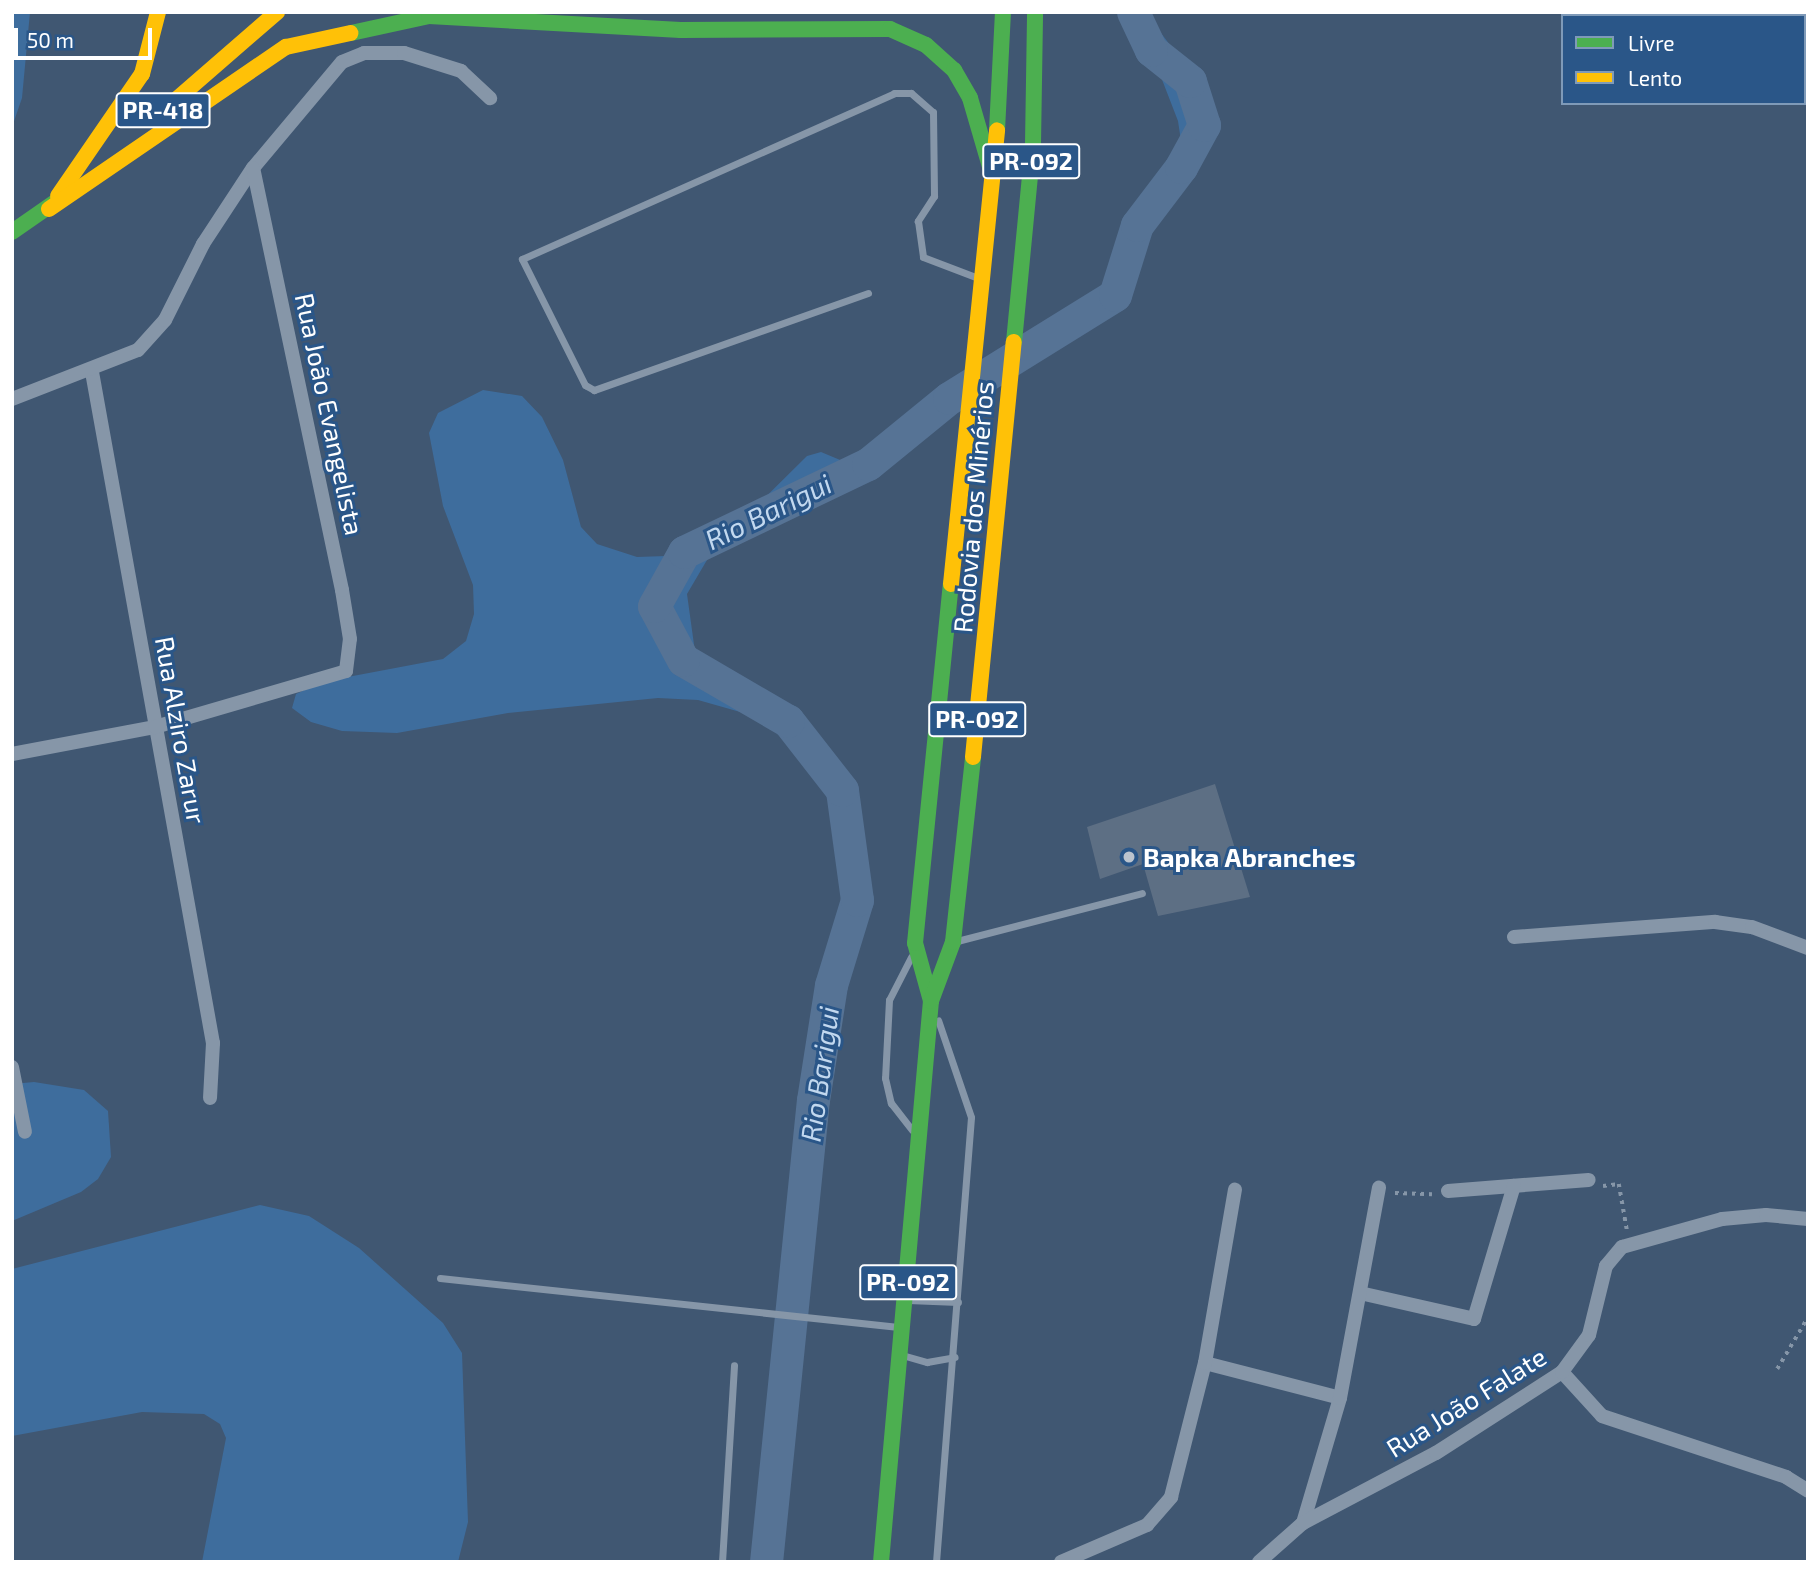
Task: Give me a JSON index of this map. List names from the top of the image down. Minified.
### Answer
{"streets":{"main road":["PR-418","PR-092","Rodovia dos Minérios"],"street":["Rua João Evangelista","Rua Alziro Zarur","Rua João Falate"]},"crossings":[["Rua João Evangelista","Rua Alziro Zarur"]],"water":["Rio Barigui"],"places":["Bapka Abranches"],"legend":["Livre","Lento"],"scale_bar":"50 m"}
